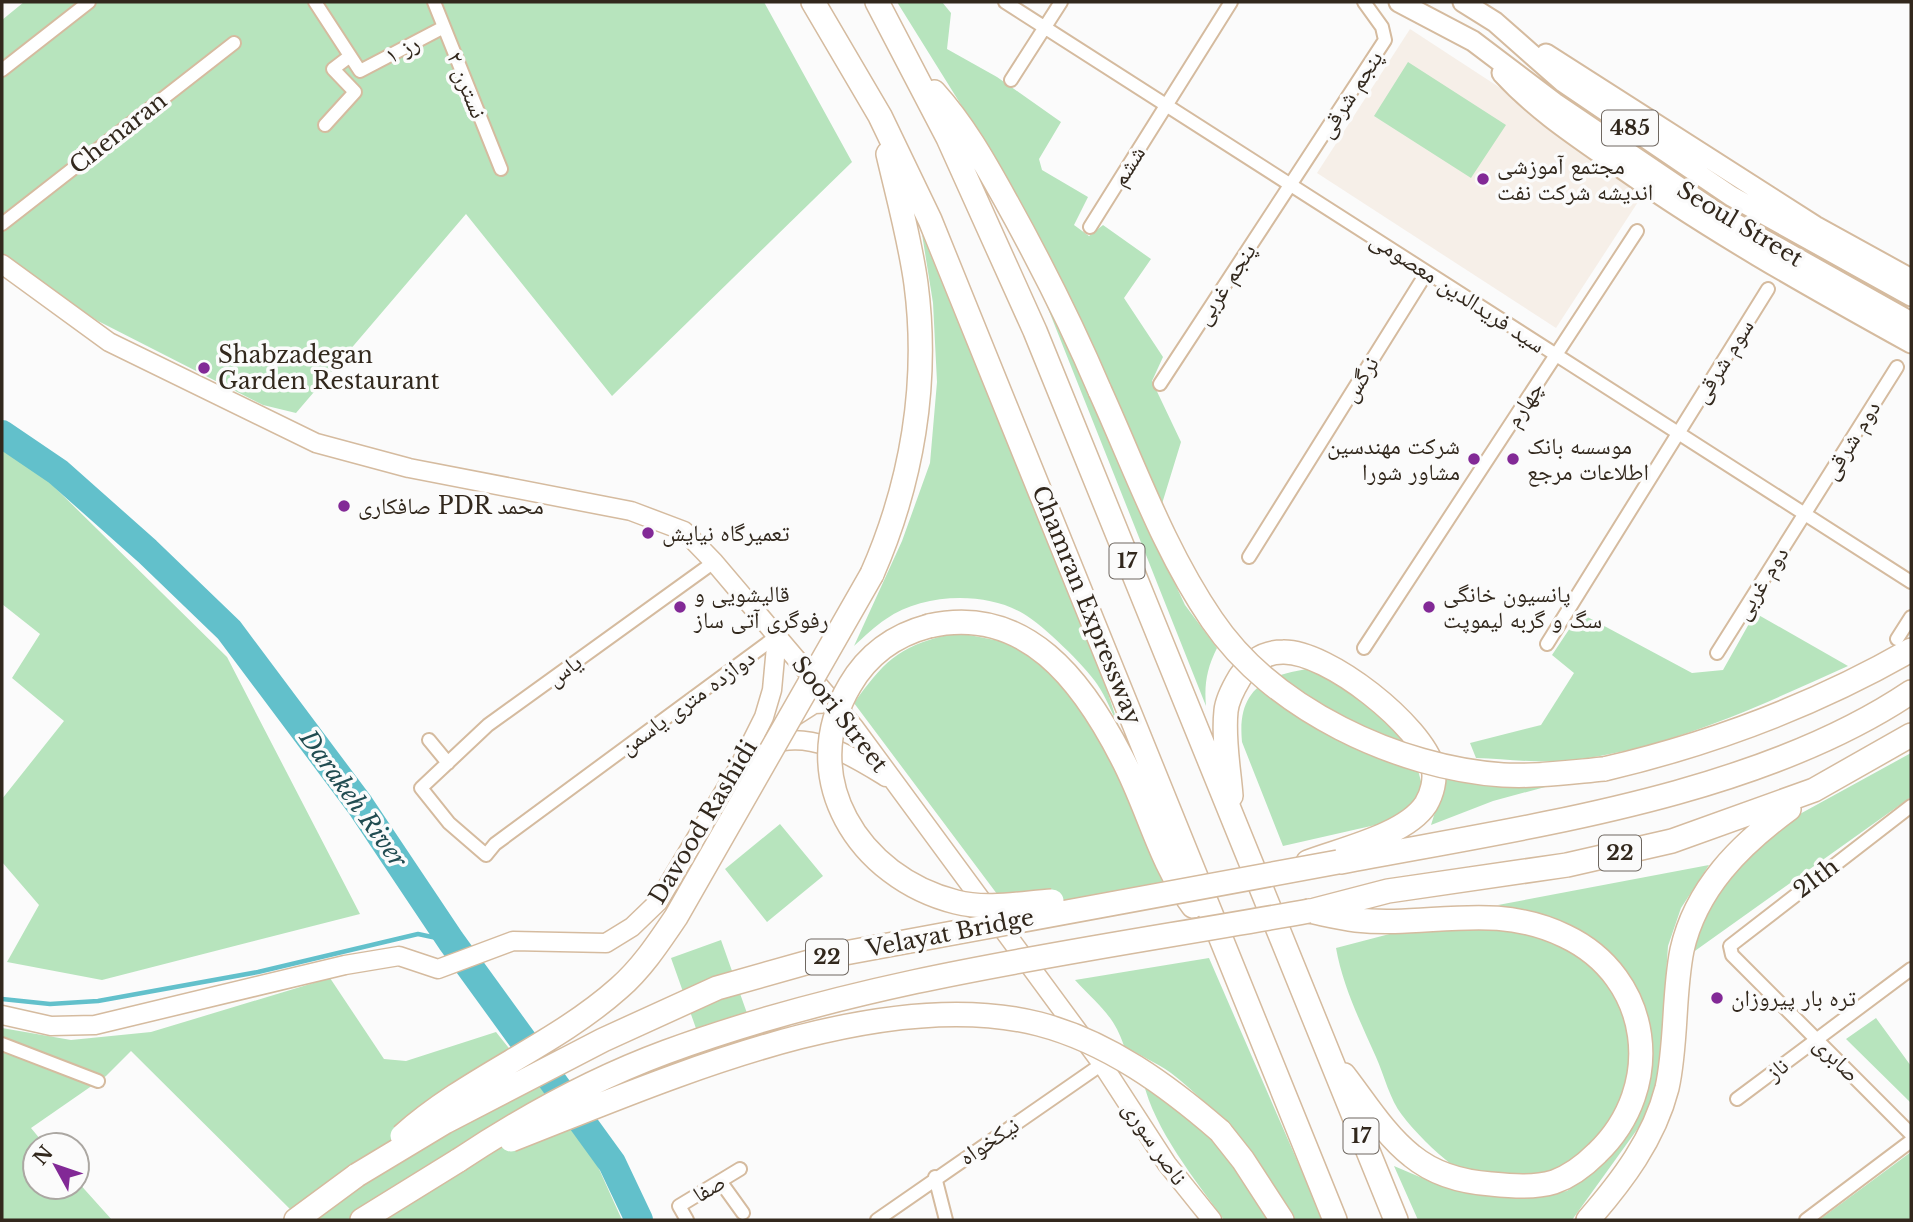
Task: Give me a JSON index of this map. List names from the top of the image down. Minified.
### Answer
{"streets":{"highway":["17","Chamran Expressway","22","Velayat Bridge"],"main road":["485","Seoul Street"],"street":["رز ۱","نسترن ۲","پنجم شرقی","Chenaran","ششم","پنجم غربی","سید فریدالدین معصومی","سوم شرقی","نرگس","چهارم","دوم شرقی","دوم غربی","یاس","دوازده متری یاسمن","Soori Street","Davood Rashidi","21th","صابری","ناز","نیکخواه","ناصر سوری","صفا"]},"crossings":[["رز ۱","نسترن ۲"],["پنجم شرقی","پنجم غربی"],["پنجم شرقی","سید فریدالدین معصومی"],["ششم","سید فریدالدین معصومی"],["پنجم غربی","سید فریدالدین معصومی"],["سید فریدالدین معصومی","سوم شرقی"],["سید فریدالدین معصومی","نرگس"],["سید فریدالدین معصومی","چهارم"],["سید فریدالدین معصومی","دوم شرقی"],["سید فریدالدین معصومی","دوم غربی"],["دوم شرقی","دوم غربی"],["یاس","دوازده متری یاسمن"],["یاس","Soori Street"],["دوازده متری یاسمن","Soori Street"],["دوازده متری یاسمن","Davood Rashidi"],["Soori Street","Davood Rashidi"],["Soori Street","نیکخواه"],["Soori Street","ناصر سوری"],["22","Velayat Bridge"],["21th","صابری"],["صابری","ناز"],["نیکخواه","ناصر سوری"]],"water":["Darakeh River"],"places":["مجتمع آموزشی اندیشه شرکت نفت","Shabzadegan Garden Restaurant","شرکت مهندسین مشاور شورا","موسسه بانک اطلاعات مرجع","صافکاری PDR محمد","تعمیرگاه نیایش","قالیشویی و رفوگری آتی ساز","پانسیون خانگی سگ و گربه لیموپت","تره بار پیروزان"],"north":"top left"}
